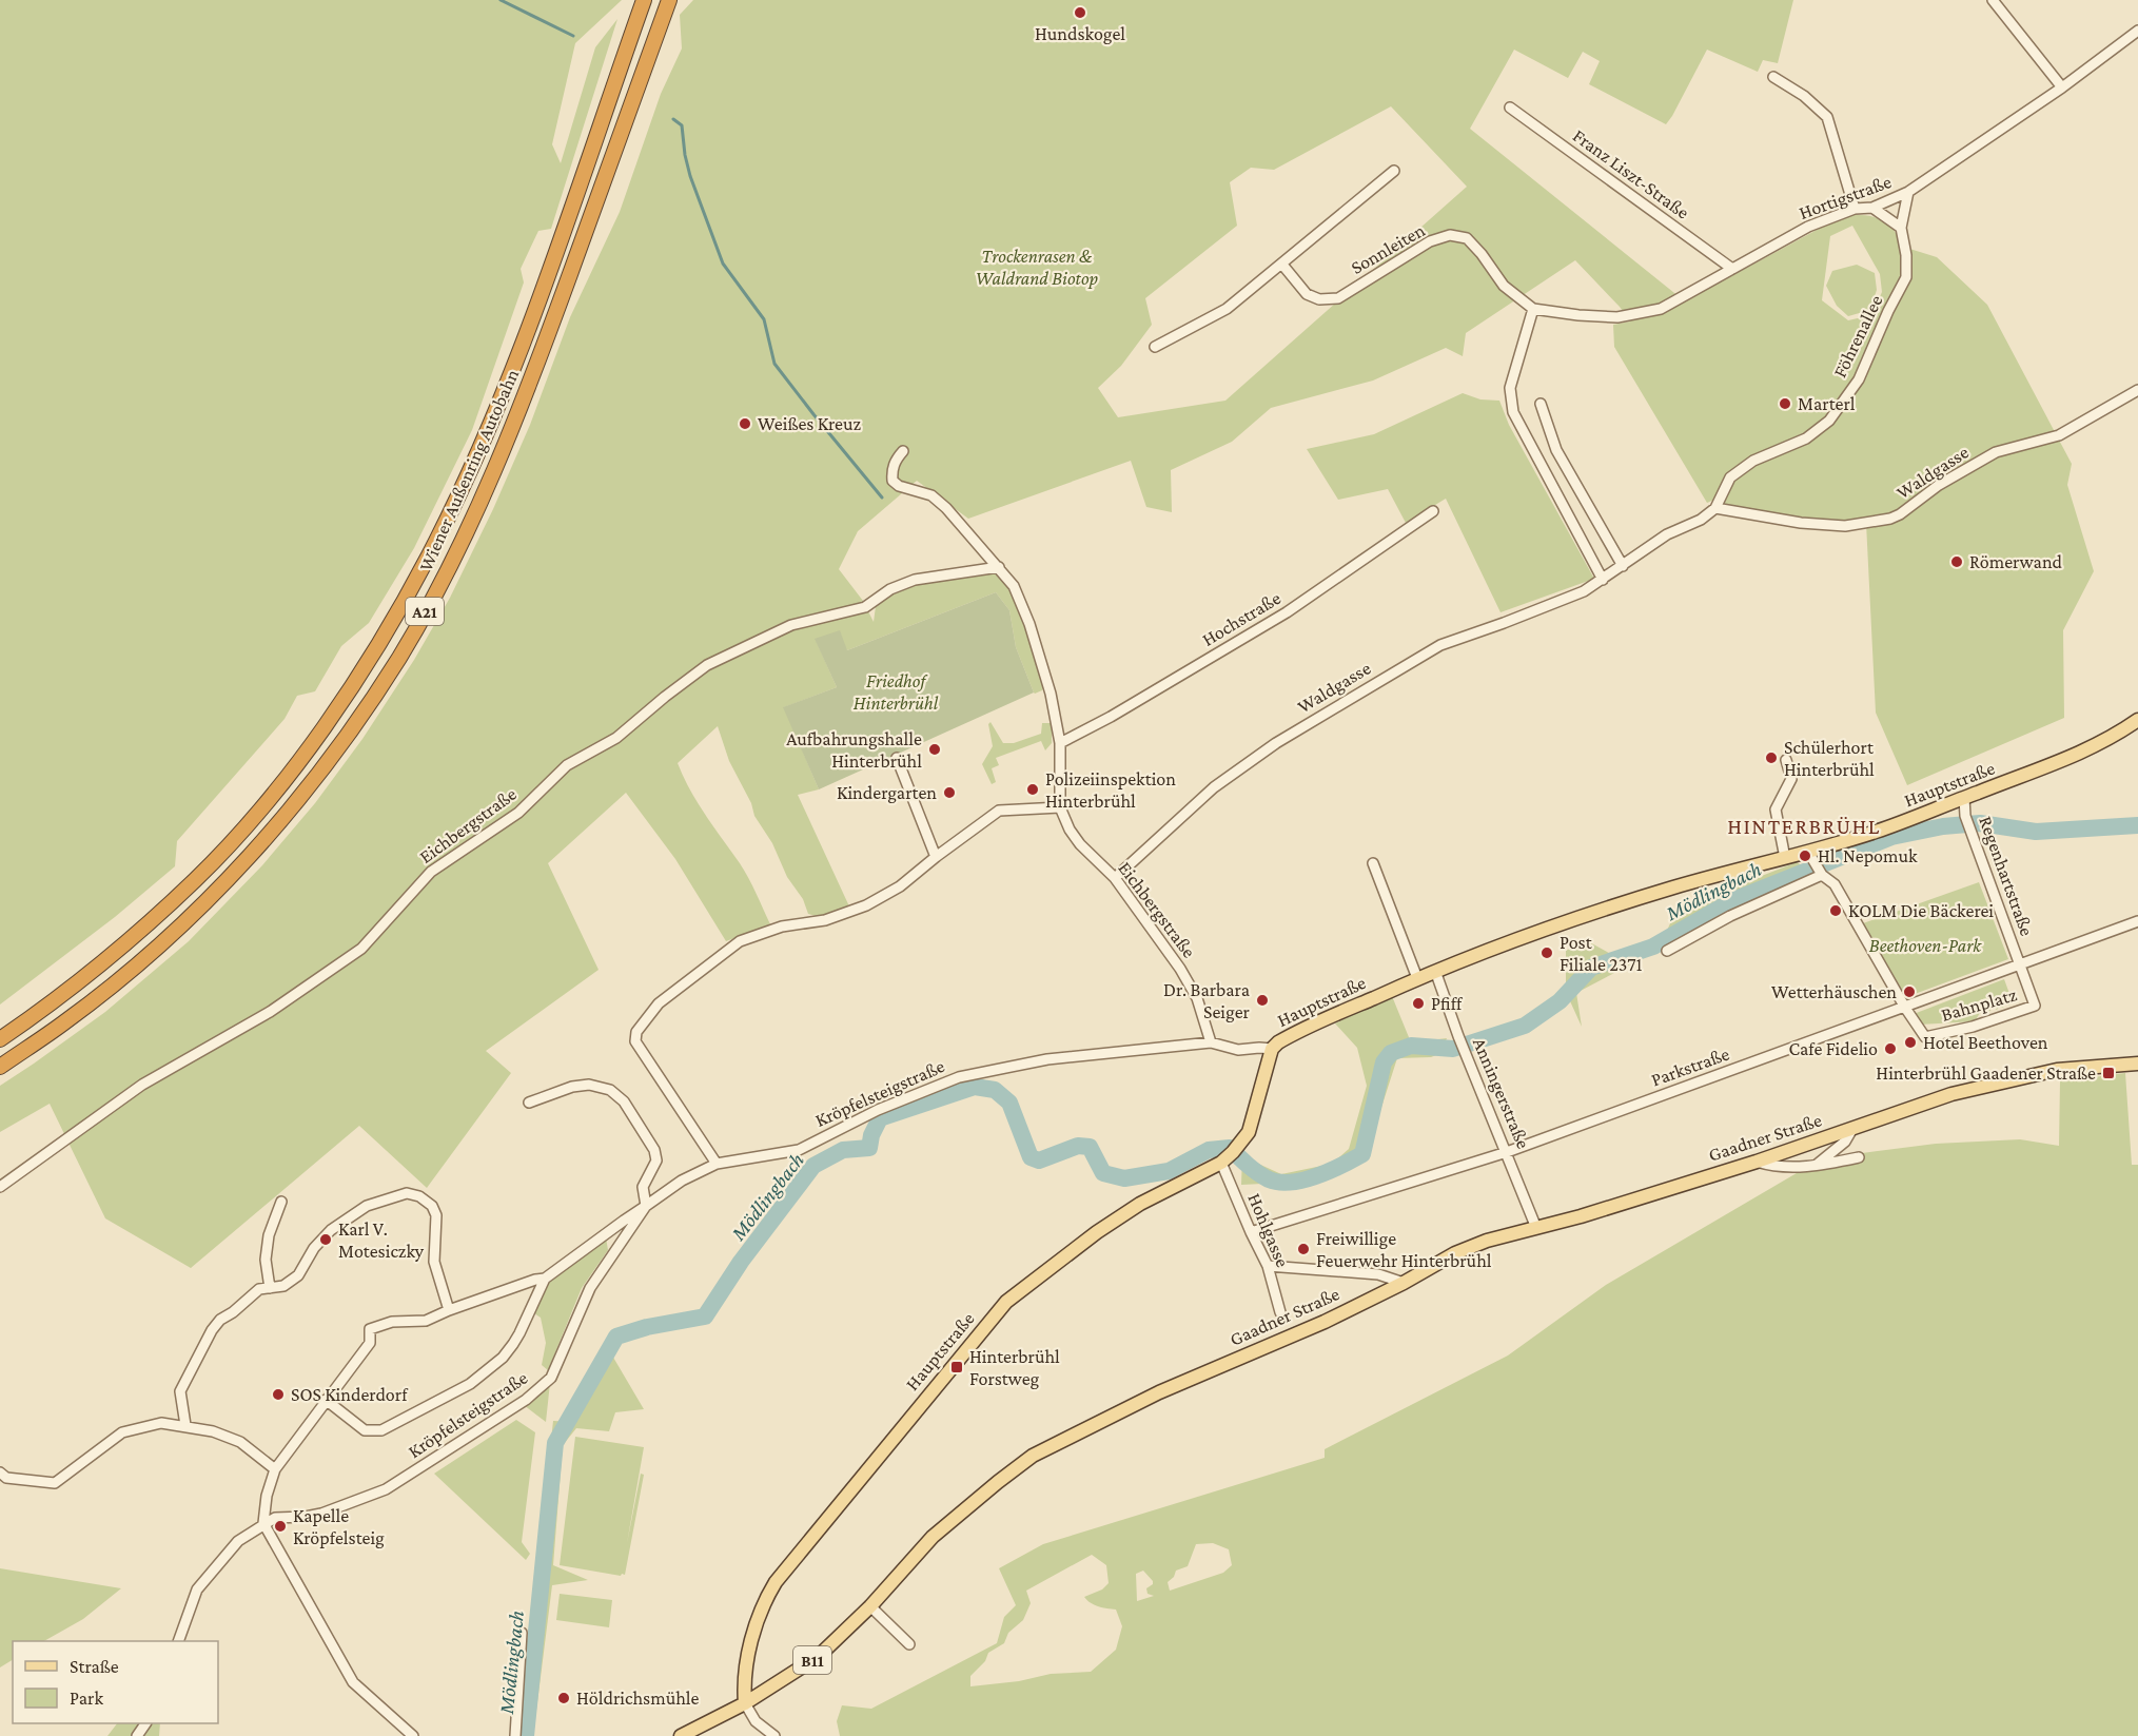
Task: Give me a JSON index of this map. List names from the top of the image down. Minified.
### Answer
{"streets":{"highway":["Wiener Außenring Autobahn","A21"],"main road":["Hauptstraße","Gaadner Straße","B11"],"street":["Franz Liszt-Straße","Hortigstraße","Sonnleiten","Föhrenallee","Waldgasse","Hochstraße","Eichbergstraße","Regenhartstraße","Bahnplatz","Parkstraße","Kröpfelsteigstraße","Anningerstraße","Hohlgasse"]},"crossings":[["Franz Liszt-Straße","Hortigstraße"],["Hortigstraße","Sonnleiten"],["Hortigstraße","Föhrenallee"],["Föhrenallee","Waldgasse"],["Waldgasse","Eichbergstraße"],["Hochstraße","Eichbergstraße"],["Hauptstraße","Regenhartstraße"],["Hauptstraße","Anningerstraße"],["Hauptstraße","Gaadner Straße"],["Hauptstraße","Hohlgasse"],["Eichbergstraße","Kröpfelsteigstraße"],["Regenhartstraße","Bahnplatz"],["Regenhartstraße","Parkstraße"],["Bahnplatz","Parkstraße"],["Parkstraße","Anningerstraße"],["Parkstraße","Hohlgasse"],["Anningerstraße","Gaadner Straße"]],"districts":["HINTERBRÜHL"],"water":["Mödlingbach"],"parks":["Trockenrasen & Waldrand Biotop","Friedhof Hinterbrühl","Beethoven-Park"],"places":{"other":["Hundskogel","Marterl","Weißes Kreuz","Römerwand","Aufbahrungshalle Hinterbrühl","Schülerhort Hinterbrühl","Polizeiinspektion Hinterbrühl","Kindergarten","Hl. Nepomuk","KOLM Die Bäckerei","Post Filiale 2371","Wetterhäuschen","Dr. Barbara Seiger","Pfiff","Hotel Beethoven","Cafe Fidelio","Karl V. Motesiczky","Freiwillige Feuerwehr Hinterbrühl","SOS Kinderdorf","Kapelle Kröpfelsteig","Höldrichsmühle"],"transit":["Hinterbrühl Gaadener Straße","Hinterbrühl Forstweg"]},"legend":["Straße","Park"]}
